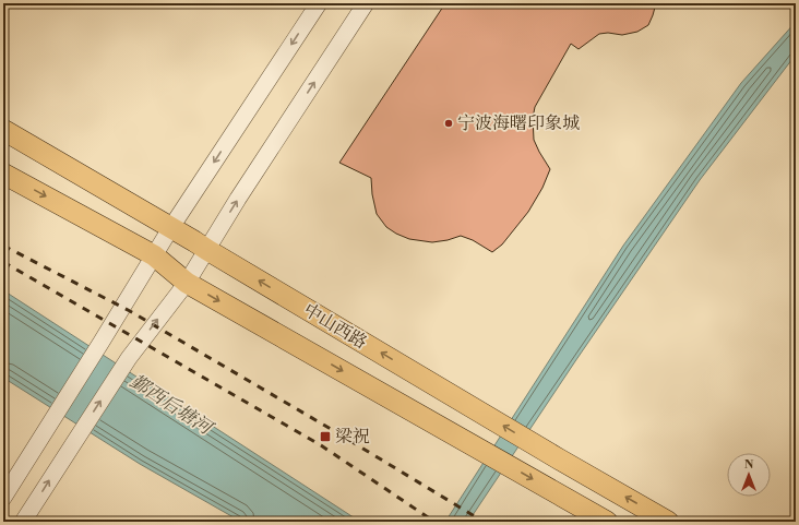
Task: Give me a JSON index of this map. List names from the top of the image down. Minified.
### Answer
{"streets":{"main road":["中山西路"]},"water":["鄞西后塘河"],"places":{"other":["宁波海曙印象城"],"transit":["梁祝"]},"north":"top"}
